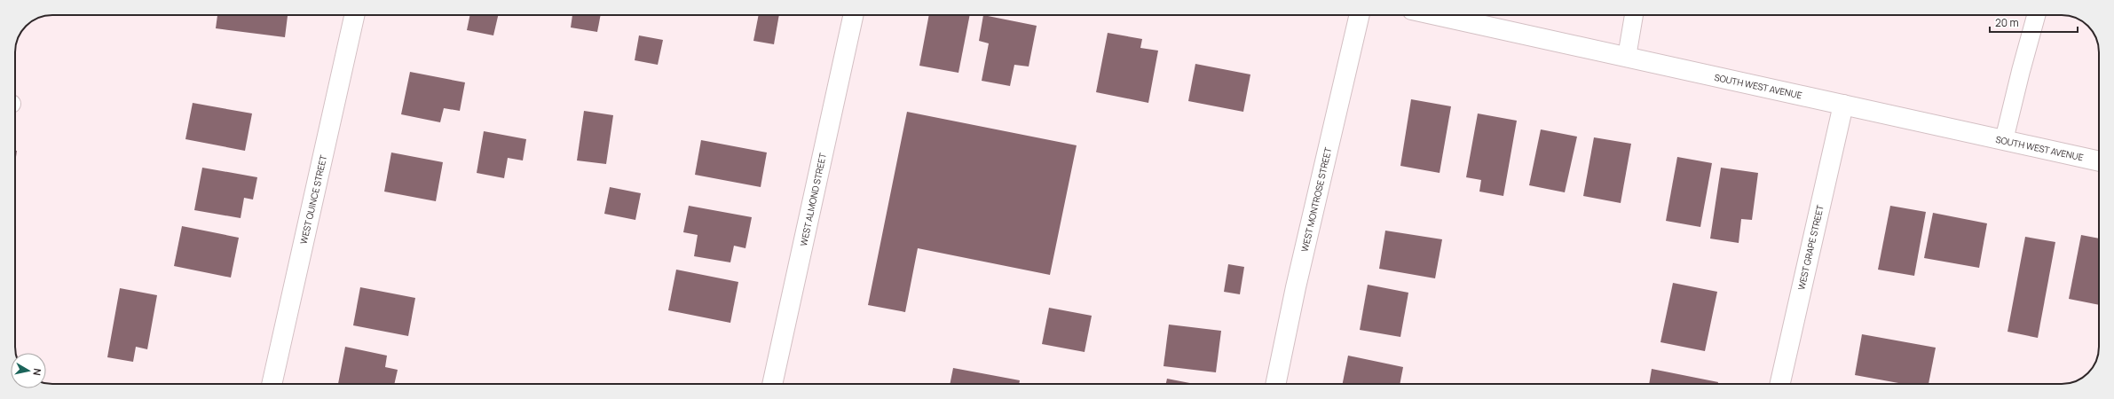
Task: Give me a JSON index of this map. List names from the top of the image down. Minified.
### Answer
{"streets":{"street":["SOUTH WEST AVENUE","WEST QUINCE STREET","WEST ALMOND STREET","WEST MONTROSE STREET","WEST GRAPE STREET"]},"crossings":[["SOUTH WEST AVENUE","WEST GRAPE STREET"]],"scale_bar":"20 m","north":"right"}
